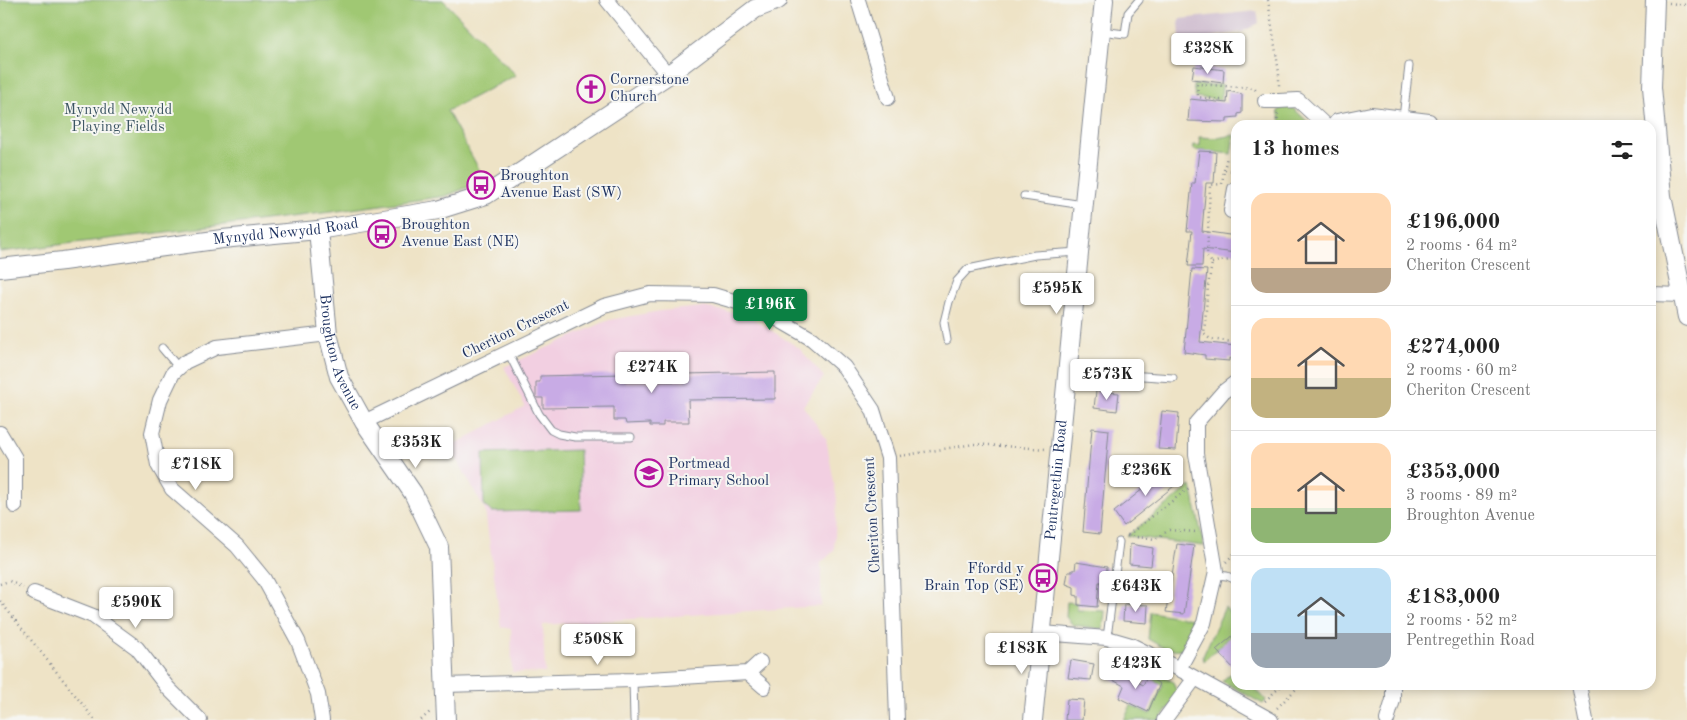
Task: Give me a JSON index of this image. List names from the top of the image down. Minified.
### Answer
{"streets":{"street":["Mynydd Newydd Road","Cheriton Crescent","Broughton Avenue","Pentregethin Road"]},"crossings":[["Mynydd Newydd Road","Broughton Avenue"],["Cheriton Crescent","Broughton Avenue"]],"parks":["Mynydd Newydd Playing Fields"],"places":{"church":["Cornerstone Church"],"bus stop":["Broughton Avenue East (SW)","Broughton Avenue East (NE)","Ffordd y Brain Top (SE)"],"school or university":["Portmead Primary School"]},"page":{"price":["£328K","£595K","£196K","£274K","£573K","£353K","£718K","£236K","£643K","£590K","£508K","£183K","£423K"],"heading":"13 homes","list":[{"name":"£196,000","note":"2 rooms · 64 m² · Cheriton Crescent"},{"name":"£274,000","note":"2 rooms · 60 m² · Cheriton Crescent"},{"name":"£353,000","note":"3 rooms · 89 m² · Broughton Avenue"},{"name":"£183,000","note":"2 rooms · 52 m² · Pentregethin Road"}]}}
